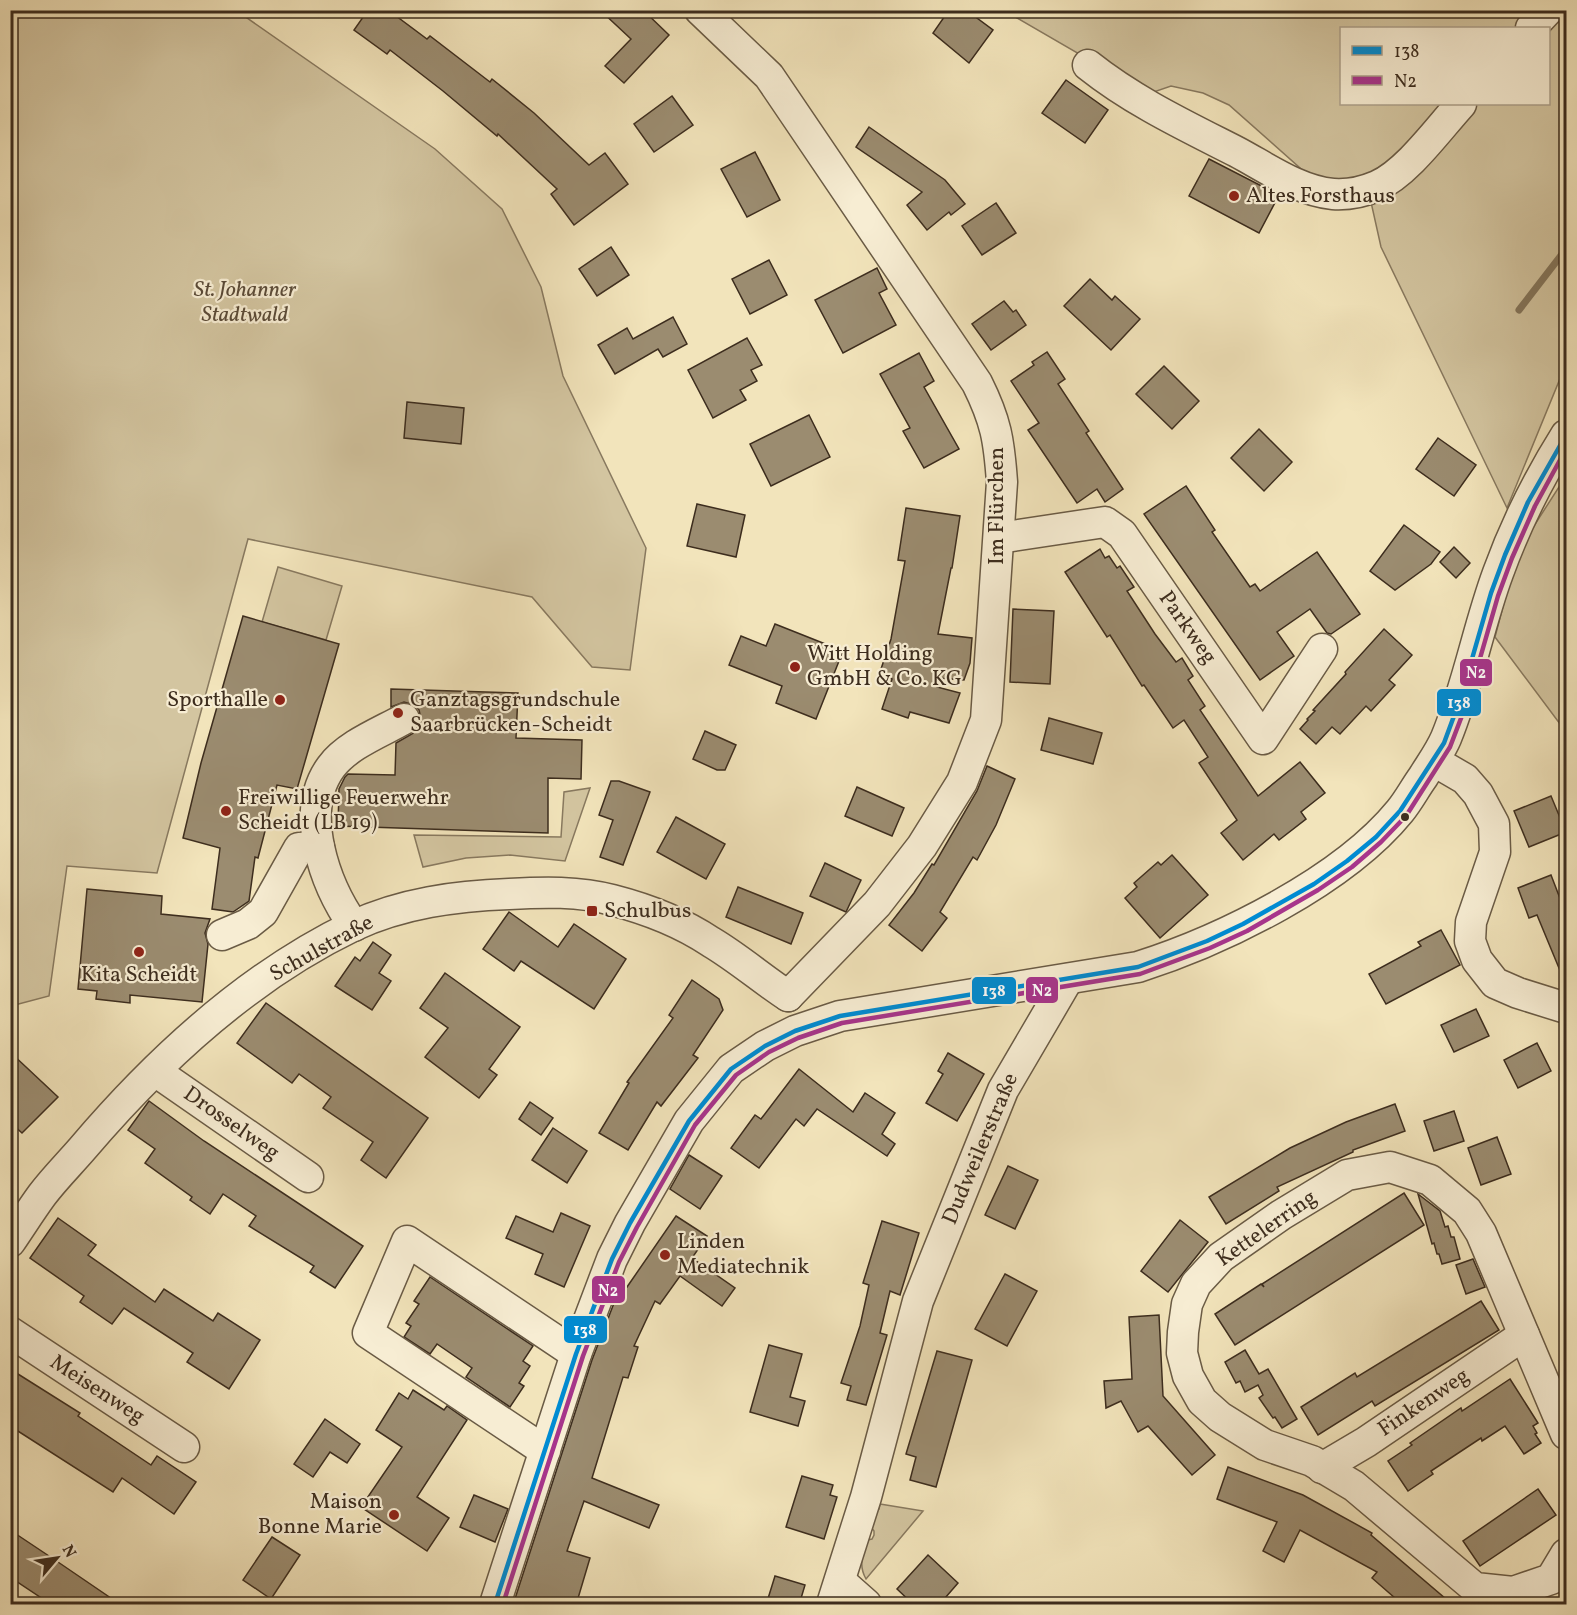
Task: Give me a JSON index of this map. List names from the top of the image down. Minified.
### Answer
{"streets":{"street":["Im Flürchen","Parkweg","Schulstraße","Drosselweg","Dudweilerstraße","Kettelerring","Meisenweg","Finkenweg"]},"crossings":[["Im Flürchen","Parkweg"],["Im Flürchen","Schulstraße"],["Schulstraße","Drosselweg"],["Kettelerring","Finkenweg"]],"parks":["St. Johanner Stadtwald"],"places":{"other":["Altes Forsthaus","Witt Holding GmbH & Co. KG","Sporthalle","Ganztagsgrundschule Saarbrücken-Scheidt","Freiwillige Feuerwehr Scheidt (LB 19)","Kita Scheidt","Linden Mediatechnik","Maison Bonne Marie"],"transit":["Schulbus"]},"lines":["transit line 138","transit line N2"],"legend":["138","N2"],"north":"top right"}
